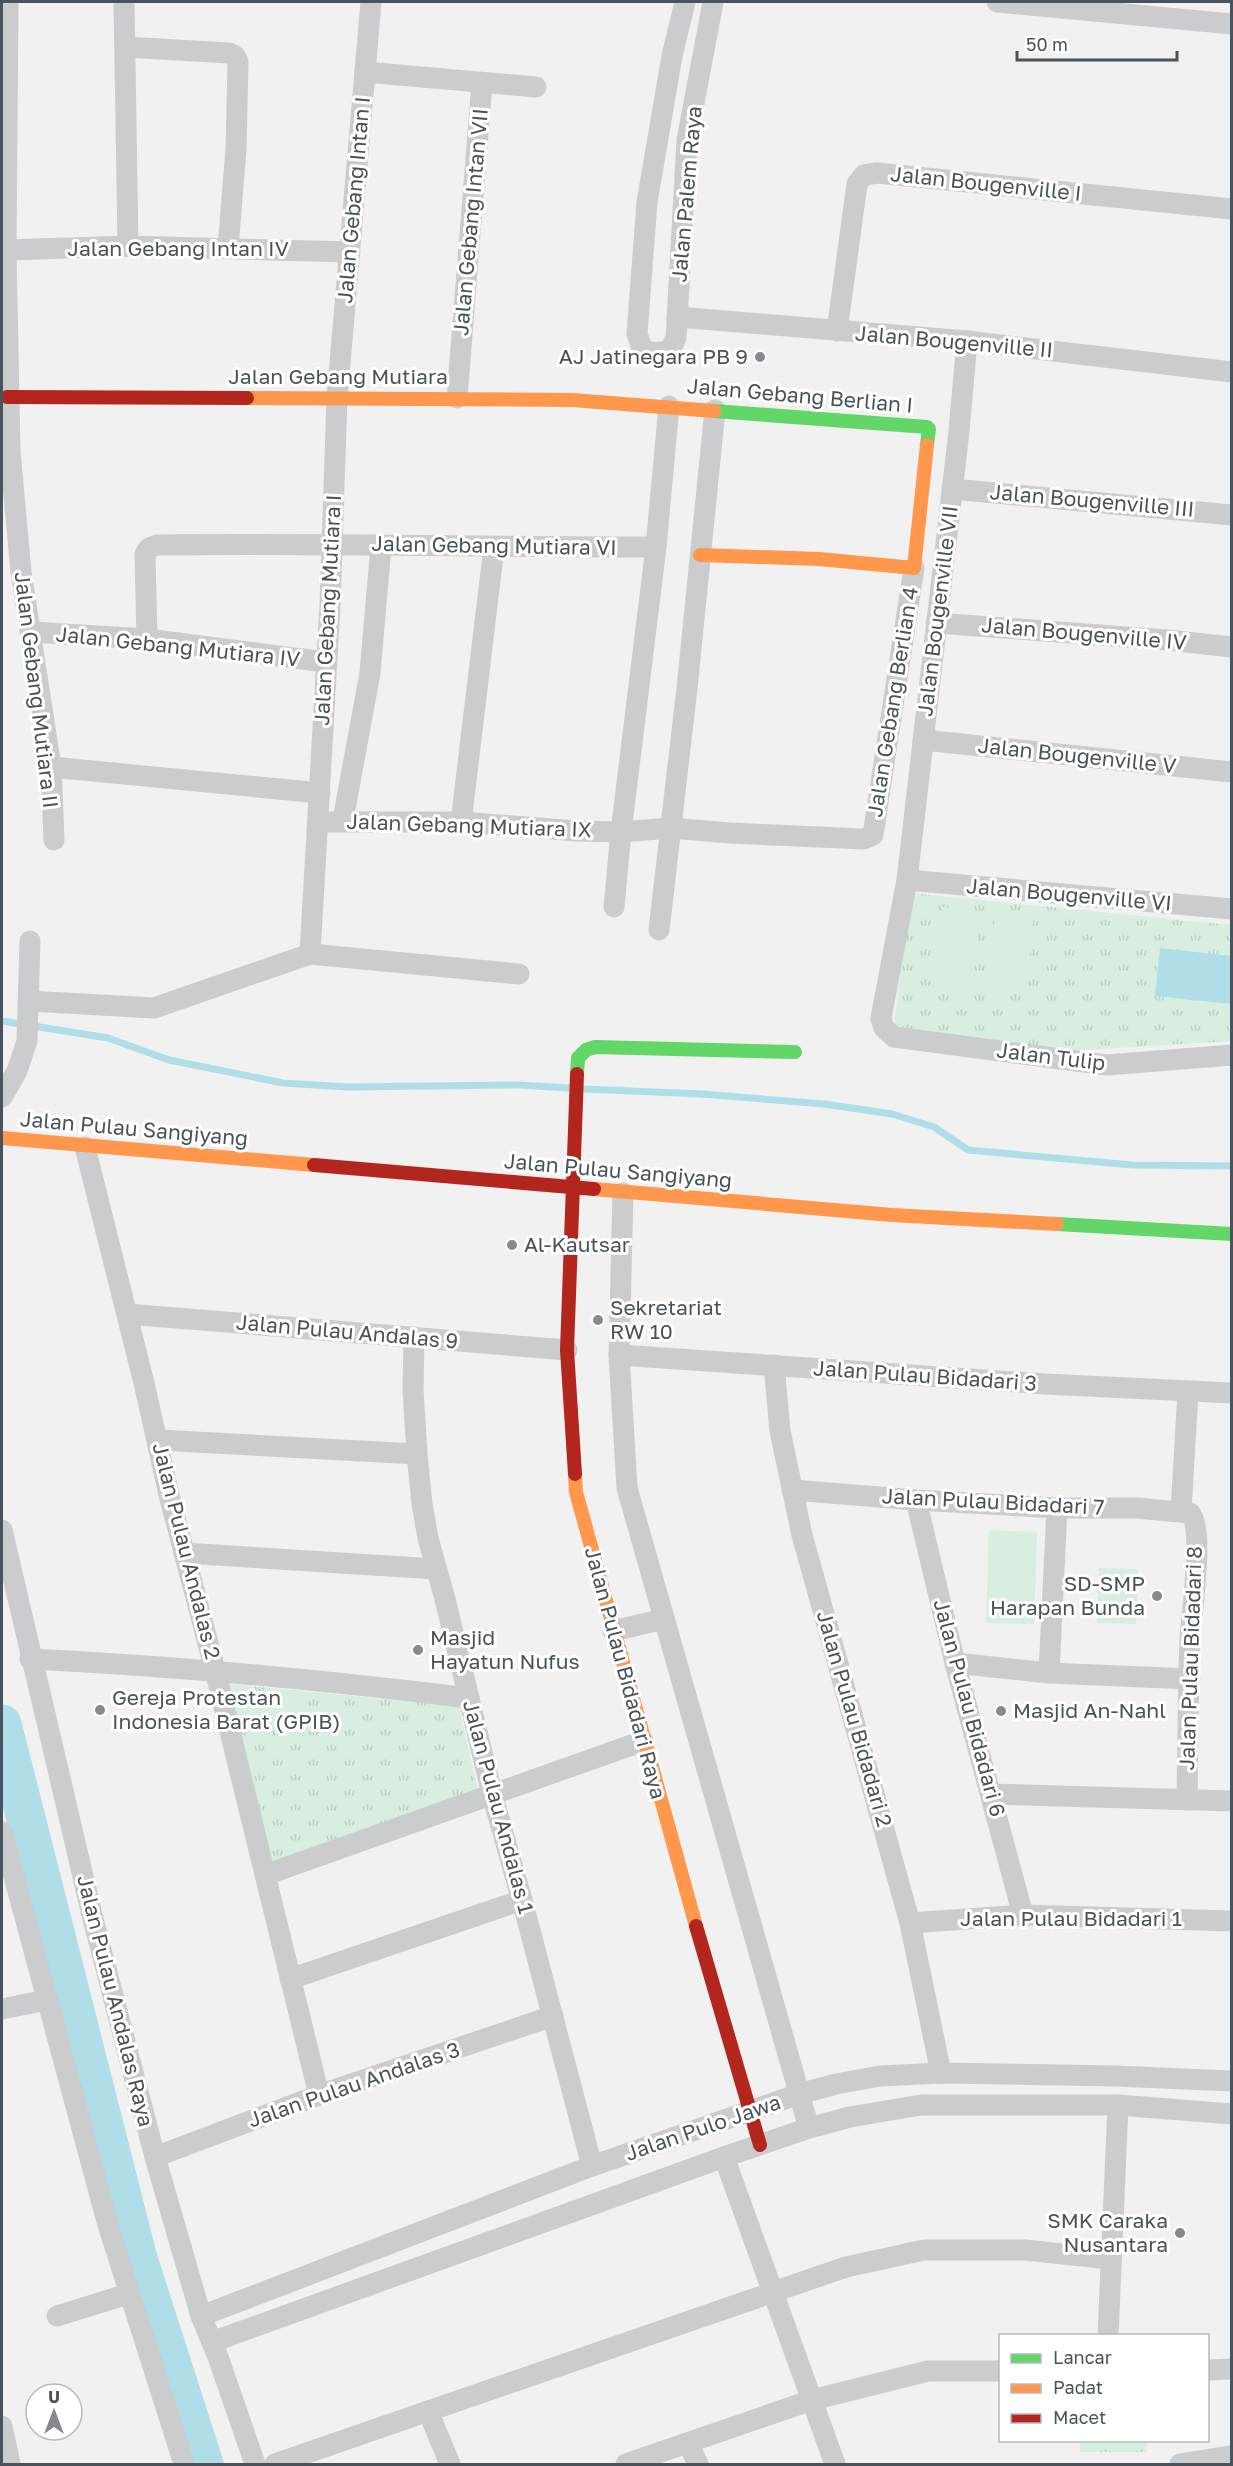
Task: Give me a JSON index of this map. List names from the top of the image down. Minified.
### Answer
{"streets":{"street":["Jalan Bougenville I","Jalan Palem Raya","Jalan Gebang Intan I","Jalan Gebang Intan VII","Jalan Gebang Intan IV","Jalan Bougenville II","Jalan Gebang Mutiara","Jalan Gebang Berlian I","Jalan Bougenville III","Jalan Gebang Mutiara VI","Jalan Gebang Mutiara I","Jalan Bougenville VII","Jalan Bougenville IV","Jalan Gebang Mutiara IV","Jalan Gebang Mutiara II","Jalan Gebang Berlian 4","Jalan Bougenville V","Jalan Gebang Mutiara IX","Jalan Bougenville VI","Jalan Tulip","Jalan Pulau Sangiyang","Jalan Pulau Andalas 9","Jalan Pulau Bidadari 3","Jalan Pulau Bidadari 7","Jalan Pulau Andalas 2","Jalan Pulau Bidadari 8","Jalan Pulau Bidadari Raya","Jalan Pulau Bidadari 6","Jalan Pulau Bidadari 2","Jalan Pulau Andalas 1","Jalan Pulau Bidadari 1","Jalan Pulau Andalas Raya","Jalan Pulau Andalas 3","Jalan Pulo Jawa"]},"crossings":[["Jalan Bougenville I","Jalan Bougenville II"],["Jalan Palem Raya","Jalan Bougenville II"],["Jalan Gebang Intan I","Jalan Gebang Intan IV"],["Jalan Gebang Intan I","Jalan Gebang Mutiara"],["Jalan Gebang Intan I","Jalan Gebang Mutiara I"],["Jalan Gebang Intan VII","Jalan Gebang Mutiara"],["Jalan Gebang Intan IV","Jalan Gebang Mutiara II"],["Jalan Bougenville II","Jalan Bougenville VII"],["Jalan Gebang Mutiara","Jalan Gebang Berlian I"],["Jalan Gebang Mutiara","Jalan Gebang Mutiara I"],["Jalan Gebang Mutiara","Jalan Gebang Mutiara II"],["Jalan Gebang Berlian I","Jalan Gebang Berlian 4"],["Jalan Bougenville III","Jalan Bougenville VII"],["Jalan Gebang Mutiara VI","Jalan Gebang Mutiara I"],["Jalan Gebang Mutiara VI","Jalan Gebang Mutiara IV"],["Jalan Gebang Mutiara I","Jalan Gebang Mutiara IV"],["Jalan Gebang Mutiara I","Jalan Gebang Mutiara IX"],["Jalan Bougenville VII","Jalan Bougenville IV"],["Jalan Bougenville VII","Jalan Bougenville V"],["Jalan Bougenville VII","Jalan Bougenville VI"],["Jalan Bougenville VII","Jalan Tulip"],["Jalan Gebang Mutiara IV","Jalan Gebang Mutiara II"],["Jalan Gebang Berlian 4","Jalan Gebang Mutiara IX"],["Jalan Pulau Sangiyang","Jalan Pulau Andalas 2"],["Jalan Pulau Sangiyang","Jalan Pulau Bidadari Raya"],["Jalan Pulau Andalas 9","Jalan Pulau Andalas 2"],["Jalan Pulau Andalas 9","Jalan Pulau Bidadari Raya"],["Jalan Pulau Andalas 9","Jalan Pulau Andalas 1"],["Jalan Pulau Bidadari 3","Jalan Pulau Bidadari 8"],["Jalan Pulau Bidadari 3","Jalan Pulau Bidadari 2"],["Jalan Pulau Bidadari 7","Jalan Pulau Bidadari 8"],["Jalan Pulau Bidadari 7","Jalan Pulau Bidadari 6"],["Jalan Pulau Bidadari 7","Jalan Pulau Bidadari 2"],["Jalan Pulau Andalas 2","Jalan Pulau Andalas 3"],["Jalan Pulau Bidadari Raya","Jalan Pulo Jawa"],["Jalan Pulau Bidadari 6","Jalan Pulau Bidadari 1"],["Jalan Pulau Bidadari 2","Jalan Pulau Bidadari 1"],["Jalan Pulau Bidadari 2","Jalan Pulo Jawa"],["Jalan Pulau Andalas 1","Jalan Pulau Andalas 3"],["Jalan Pulau Andalas 1","Jalan Pulo Jawa"],["Jalan Pulau Andalas Raya","Jalan Pulau Andalas 3"],["Jalan Pulau Andalas Raya","Jalan Pulo Jawa"]],"places":["AJ Jatinegara PB 9","Al-Kautsar","Sekretariat RW 10","SD-SMP Harapan Bunda","Masjid Hayatun Nufus","Gereja Protestan Indonesia Barat (GPIB)","Masjid An-Nahl","SMK Caraka Nusantara"],"legend":["Lancar","Padat","Macet"],"scale_bar":"50 m","north":"top"}
